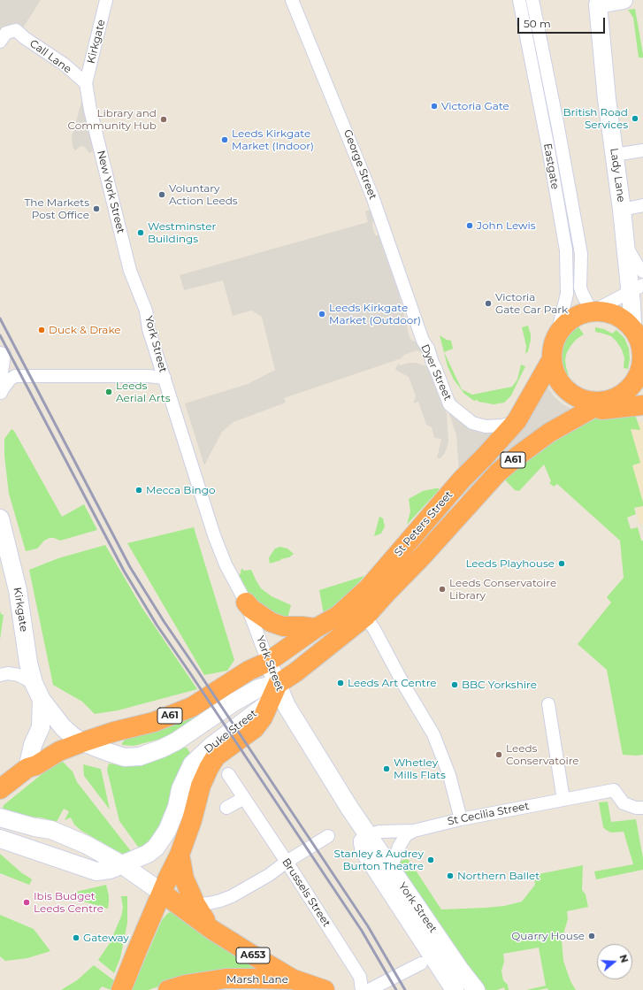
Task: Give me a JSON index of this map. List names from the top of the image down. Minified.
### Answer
{"streets":{"highway":["Eastgate","A61","St Peters Street","Duke Street","A653","Marsh Lane"],"street":["Kirkgate","Call Lane","George Street","Lady Lane","New York Street","York Street","Dyer Street","St Cecilia Street","Brussels Street"]},"crossings":[["Kirkgate","Call Lane"],["Kirkgate","New York Street"],["Call Lane","New York Street"],["George Street","Dyer Street"],["Eastgate","Lady Lane"],["Eastgate","A61"],["Eastgate","St Peters Street"],["Lady Lane","A61"],["Lady Lane","St Peters Street"],["New York Street","York Street"],["York Street","A61"],["York Street","St Peters Street"],["York Street","Duke Street"],["York Street","St Cecilia Street"],["Dyer Street","St Peters Street"],["A61","St Peters Street"],["A61","Duke Street"],["Duke Street","A653"],["A653","Marsh Lane"]],"places":["Victoria Gate","British Road Services","Library and Community Hub","Leeds Kirkgate Market (Indoor)","Voluntary Action Leeds","The Markets Post Office","John Lewis","Westminster Buildings","Victoria Gate Car Park","Leeds Kirkgate Market (Outdoor)","Duck & Drake","Leeds Aerial Arts","Mecca Bingo","Leeds Playhouse","Leeds Conservatoire Library","Leeds Art Centre","BBC Yorkshire","Leeds Conservatoire","Whetley Mills Flats","Stanley & Audrey Burton Theatre","Northern Ballet","Ibis Budget Leeds Centre","Quarry House","Gateway"],"scale_bar":"50 m","north":"right"}
